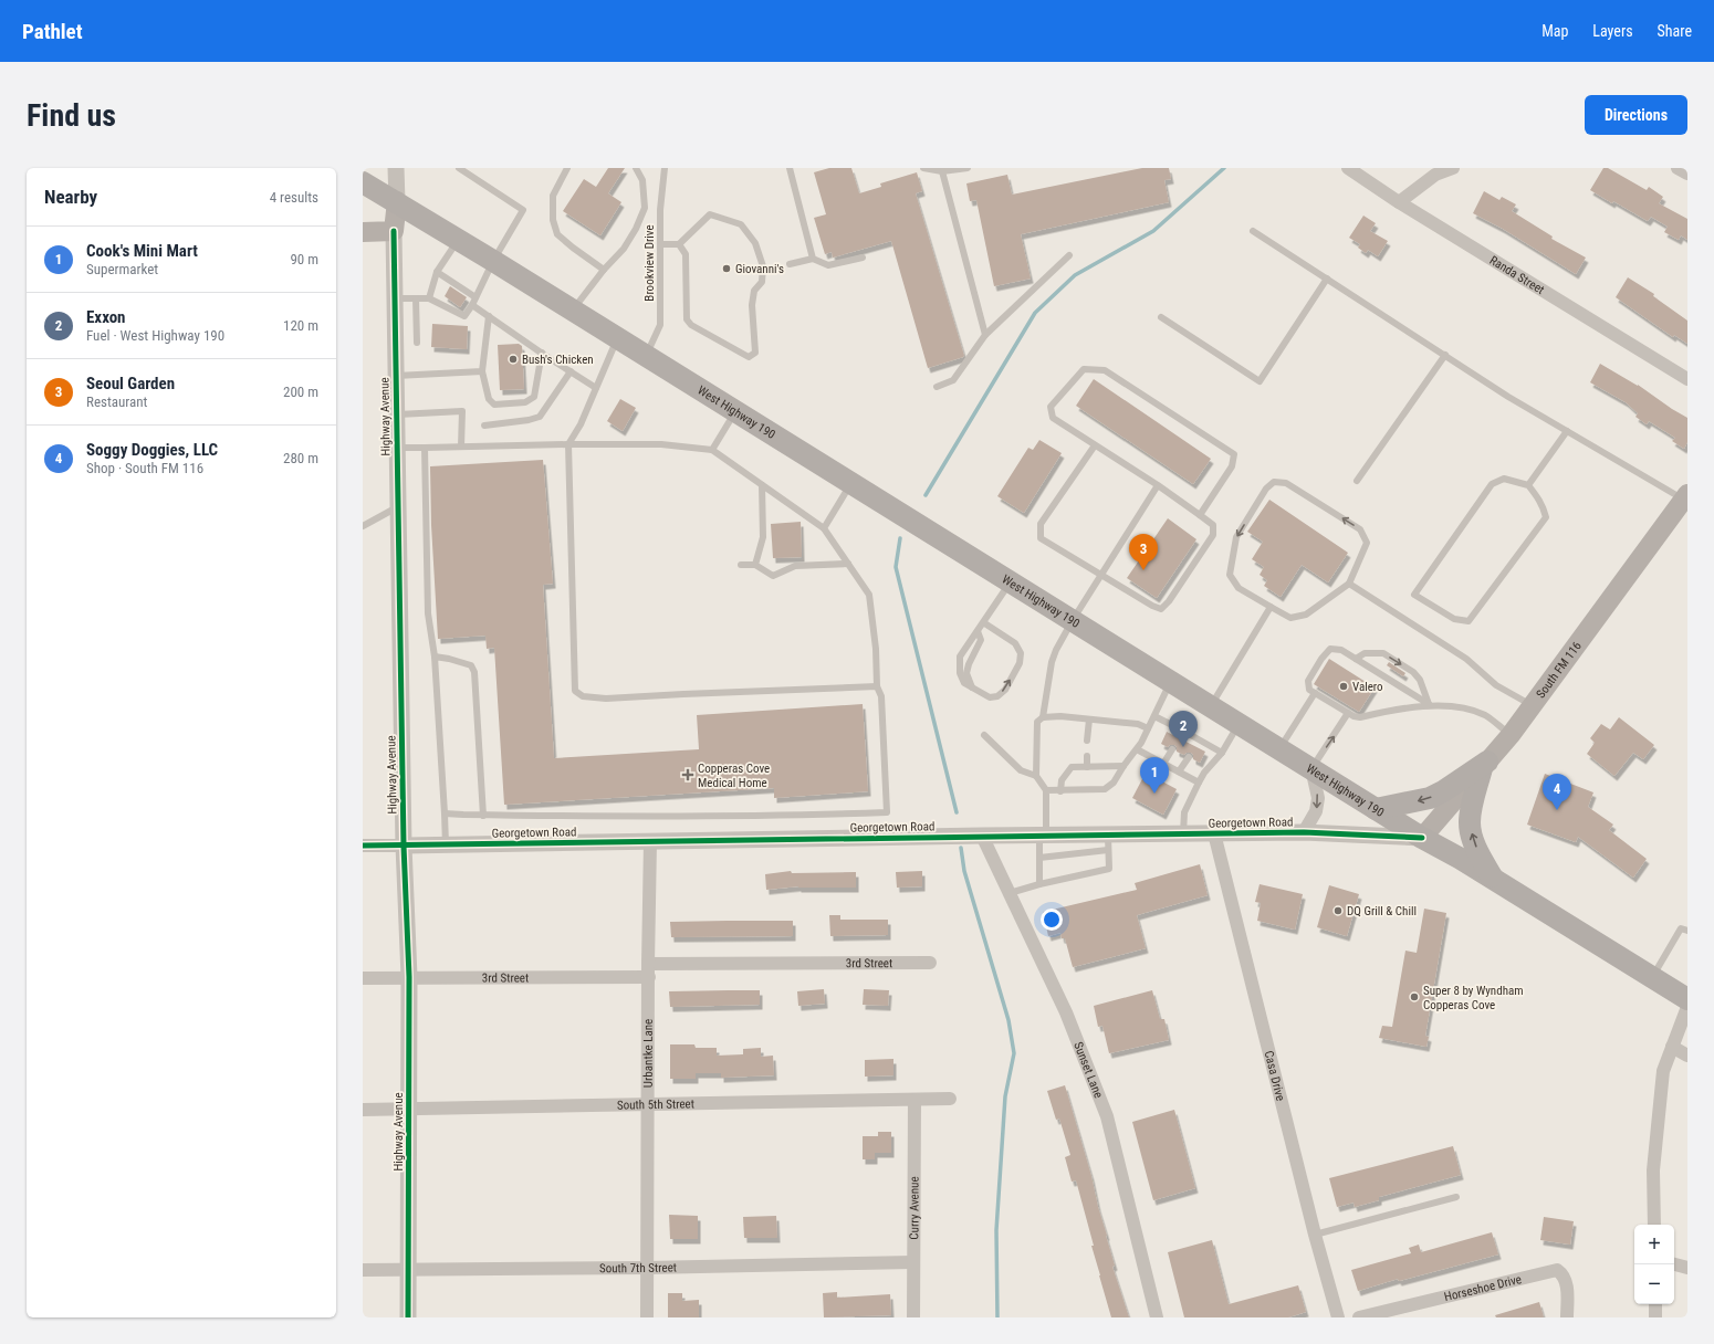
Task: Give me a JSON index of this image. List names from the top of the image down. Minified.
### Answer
{"streets":{"main road":["West Highway 190","South FM 116"],"street":["Randa Street","Highway Avenue","Georgetown Road","3rd Street","Urbantke Lane","Sunset Lane","Casa Drive","South 5th Street","Curry Avenue","South 7th Street","Horseshoe Drive"],"lane":["Brookview Drive"]},"crossings":[["Brookview Drive","West Highway 190"],["West Highway 190","South FM 116"],["West Highway 190","Georgetown Road"],["Highway Avenue","Georgetown Road"],["Highway Avenue","3rd Street"],["Highway Avenue","South 5th Street"],["Highway Avenue","South 7th Street"],["South FM 116","Georgetown Road"],["Georgetown Road","Urbantke Lane"],["Georgetown Road","Sunset Lane"],["Georgetown Road","Casa Drive"],["3rd Street","Urbantke Lane"],["Urbantke Lane","South 5th Street"],["Urbantke Lane","South 7th Street"],["South 5th Street","Curry Avenue"],["Curry Avenue","South 7th Street"]],"places":{"other":["Giovanni's","Bush's Chicken","Valero","DQ Grill & Chill","Super 8 by Wyndham Copperas Cove"],"health":["Copperas Cove Medical Home"]},"page":{"header":"Pathlet","nav":["Map","Layers","Share"],"buttons":"Directions","title":"Find us","heading":["Nearby","4 results"],"list":[{"mark":"1","name":"Cook's Mini Mart","note":"Supermarket","value":"90 m"},{"mark":"2","name":"Exxon","note":"Fuel · West Highway 190","value":"120 m"},{"mark":"3","name":"Seoul Garden","note":"Restaurant","value":"200 m"},{"mark":"4","name":"Soggy Doggies, LLC","note":"Shop · South FM 116","value":"280 m"}],"pins":["3","2","1","4"],"map_buttons":["+","−"]}}
